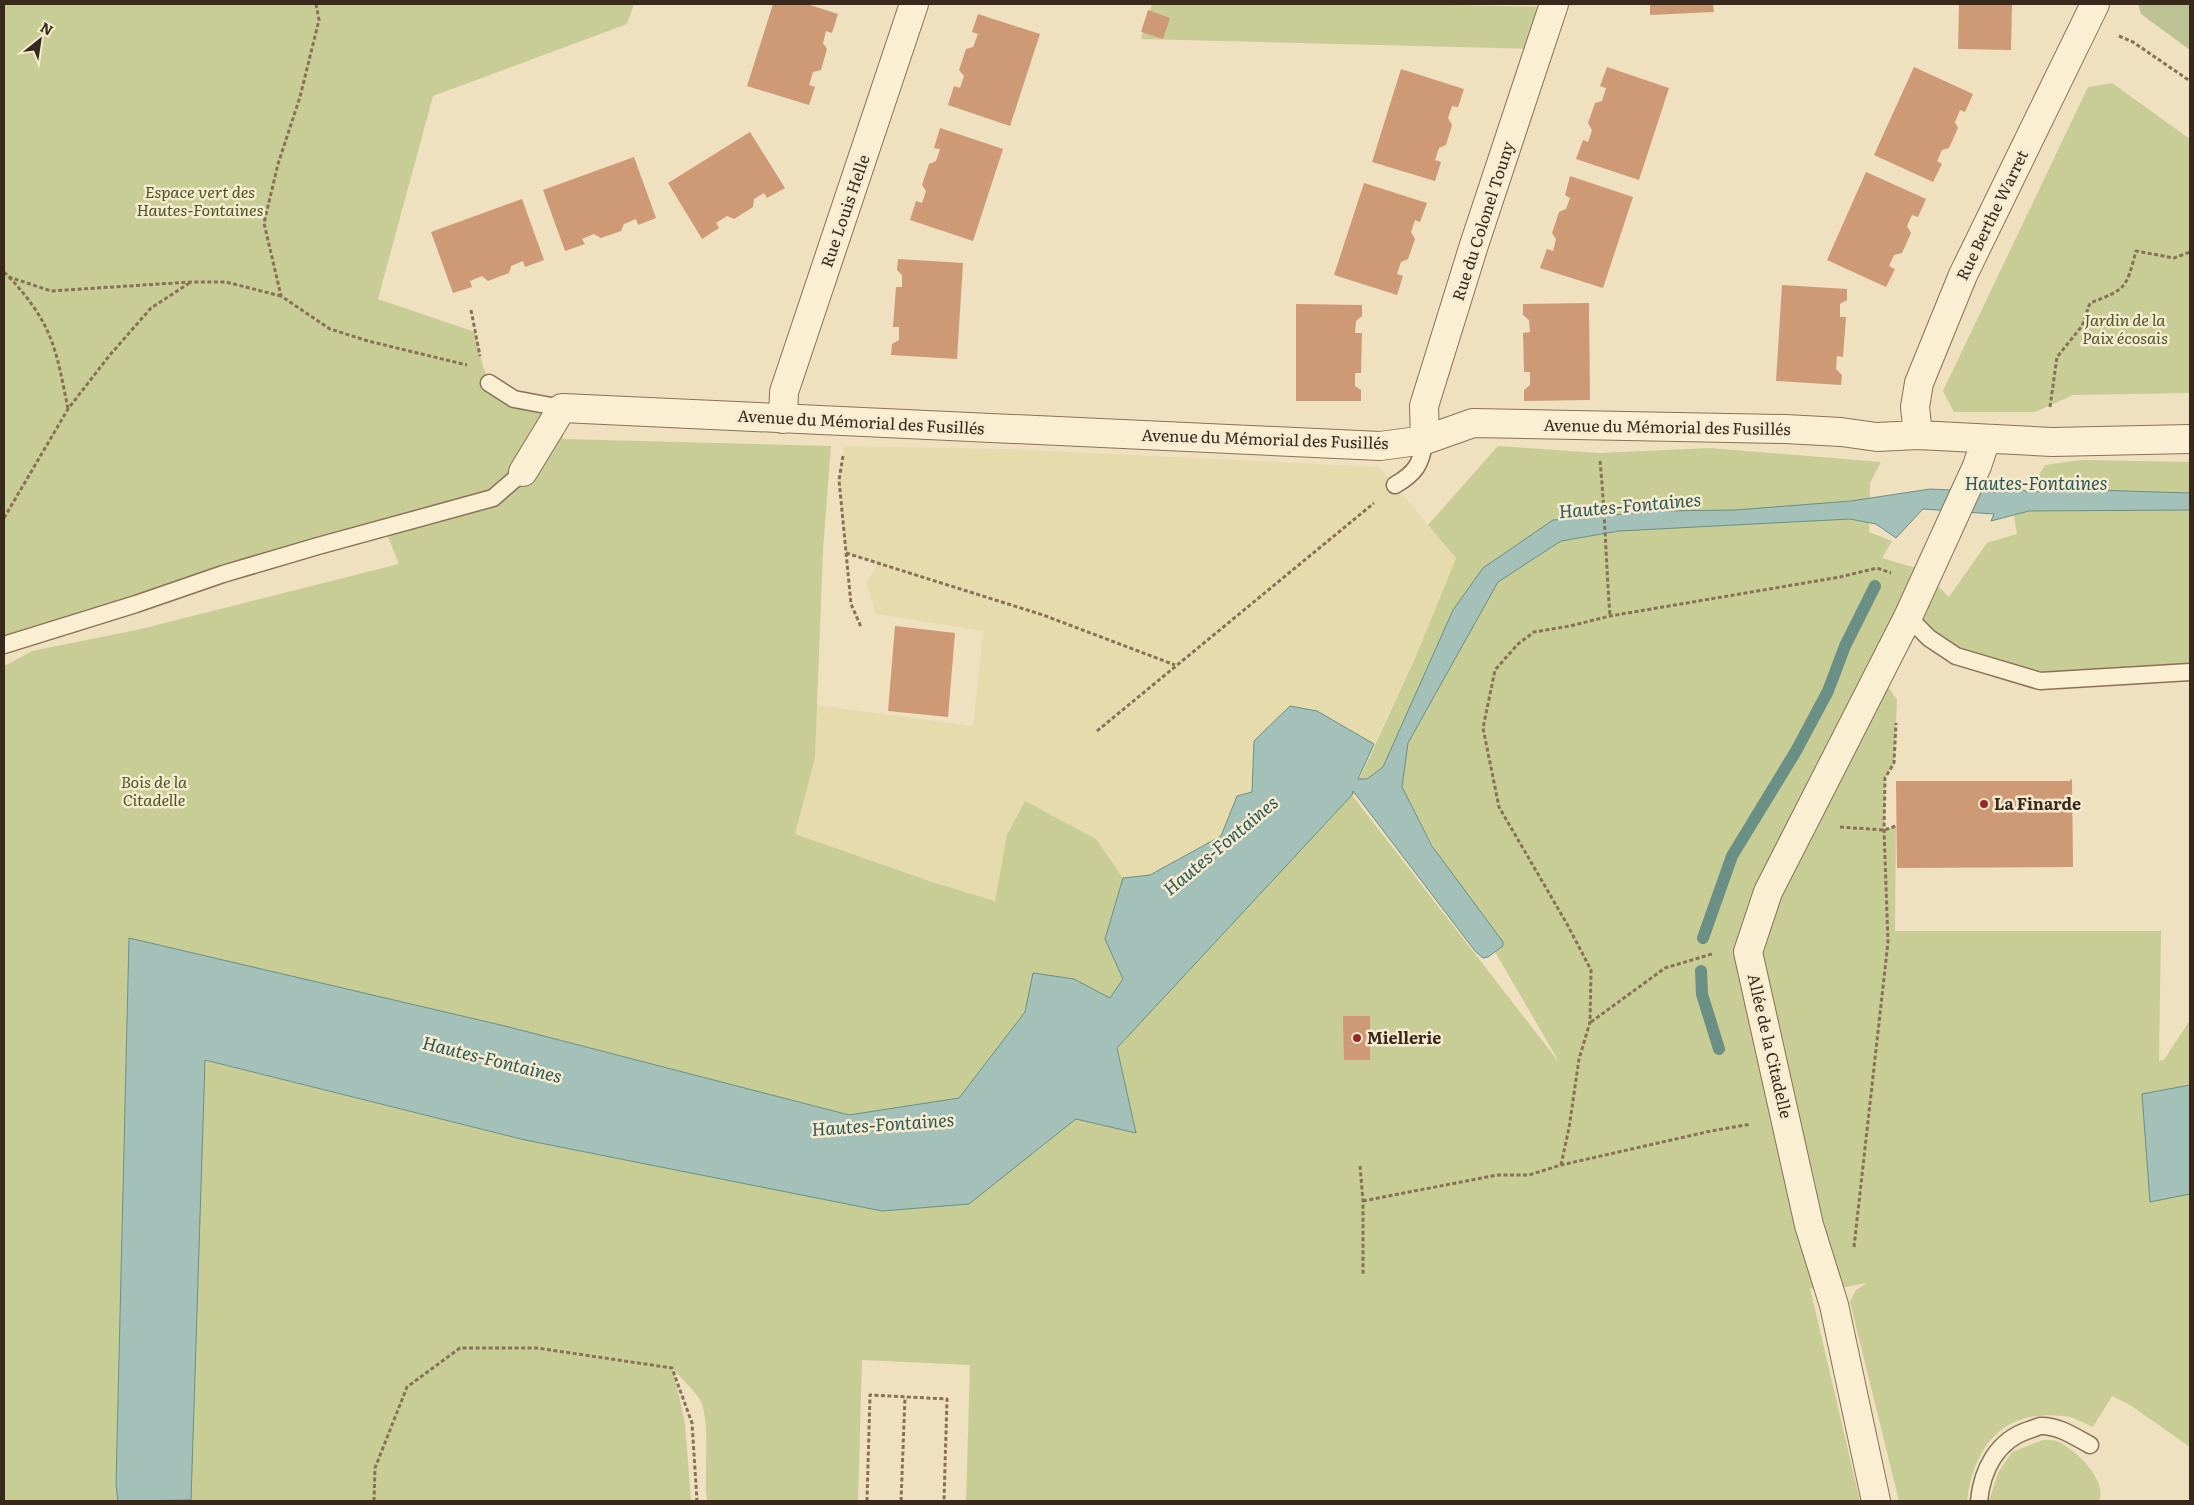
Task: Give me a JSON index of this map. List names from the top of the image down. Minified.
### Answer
{"streets":{"street":["Rue Louis Helle","Rue Berthe Warret","Rue du Colonel Touny","Avenue du Mémorial des Fusillés","Allée de la Citadelle"]},"crossings":[["Rue Louis Helle","Avenue du Mémorial des Fusillés"],["Rue Berthe Warret","Avenue du Mémorial des Fusillés"],["Rue du Colonel Touny","Avenue du Mémorial des Fusillés"],["Avenue du Mémorial des Fusillés","Allée de la Citadelle"]],"water":["Hautes-Fontaines"],"parks":["Espace vert des Hautes-Fontaines","Jardin de la Paix écosais","Bois de la Citadelle"],"places":["La Finarde","Miellerie"],"north":"top right"}
